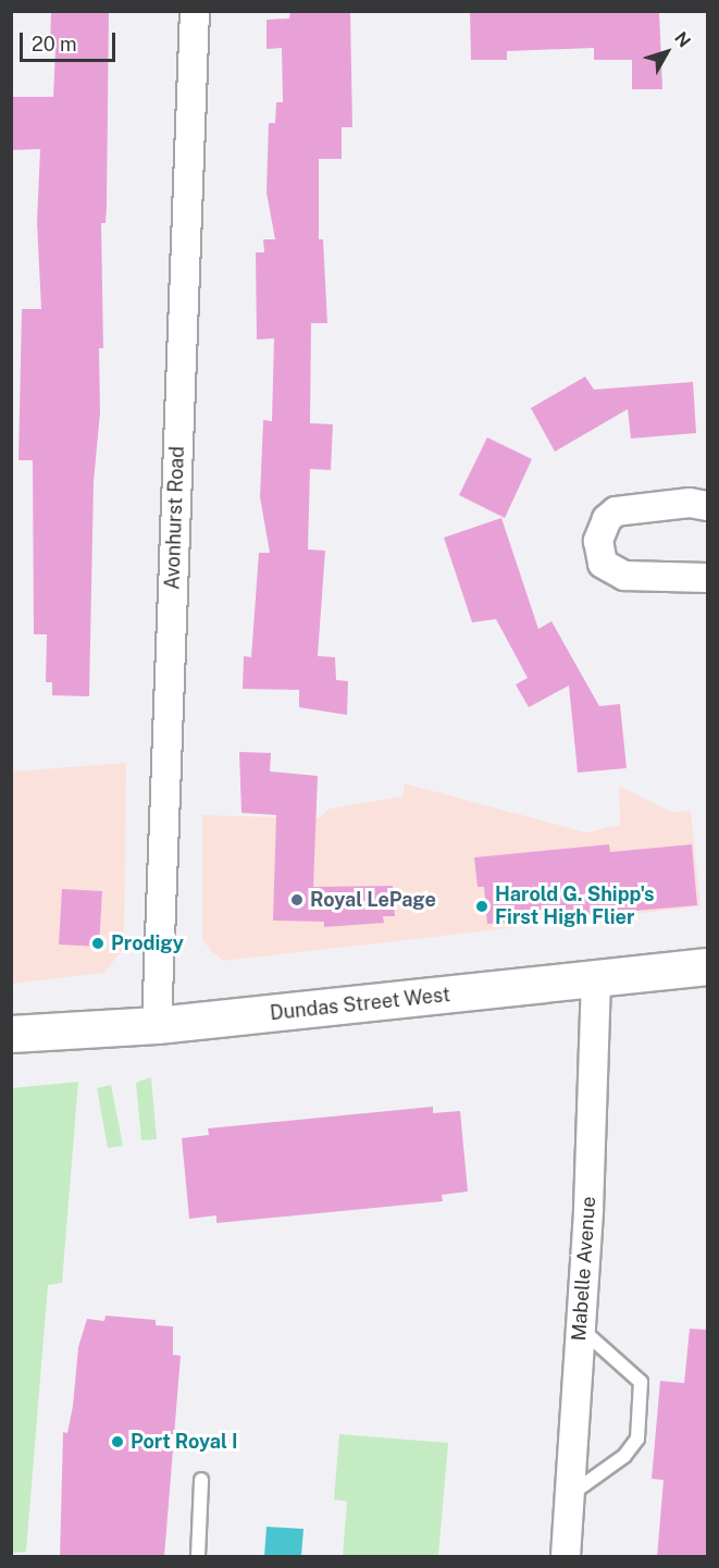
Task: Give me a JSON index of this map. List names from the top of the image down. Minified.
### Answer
{"streets":{"main road":["Dundas Street West"],"street":["Avonhurst Road","Mabelle Avenue"]},"crossings":[["Avonhurst Road","Dundas Street West"],["Dundas Street West","Mabelle Avenue"]],"places":["Royal LePage","Harold G. Shipp's First High Flier","Prodigy","Port Royal I"],"scale_bar":"20 m","north":"top right"}
